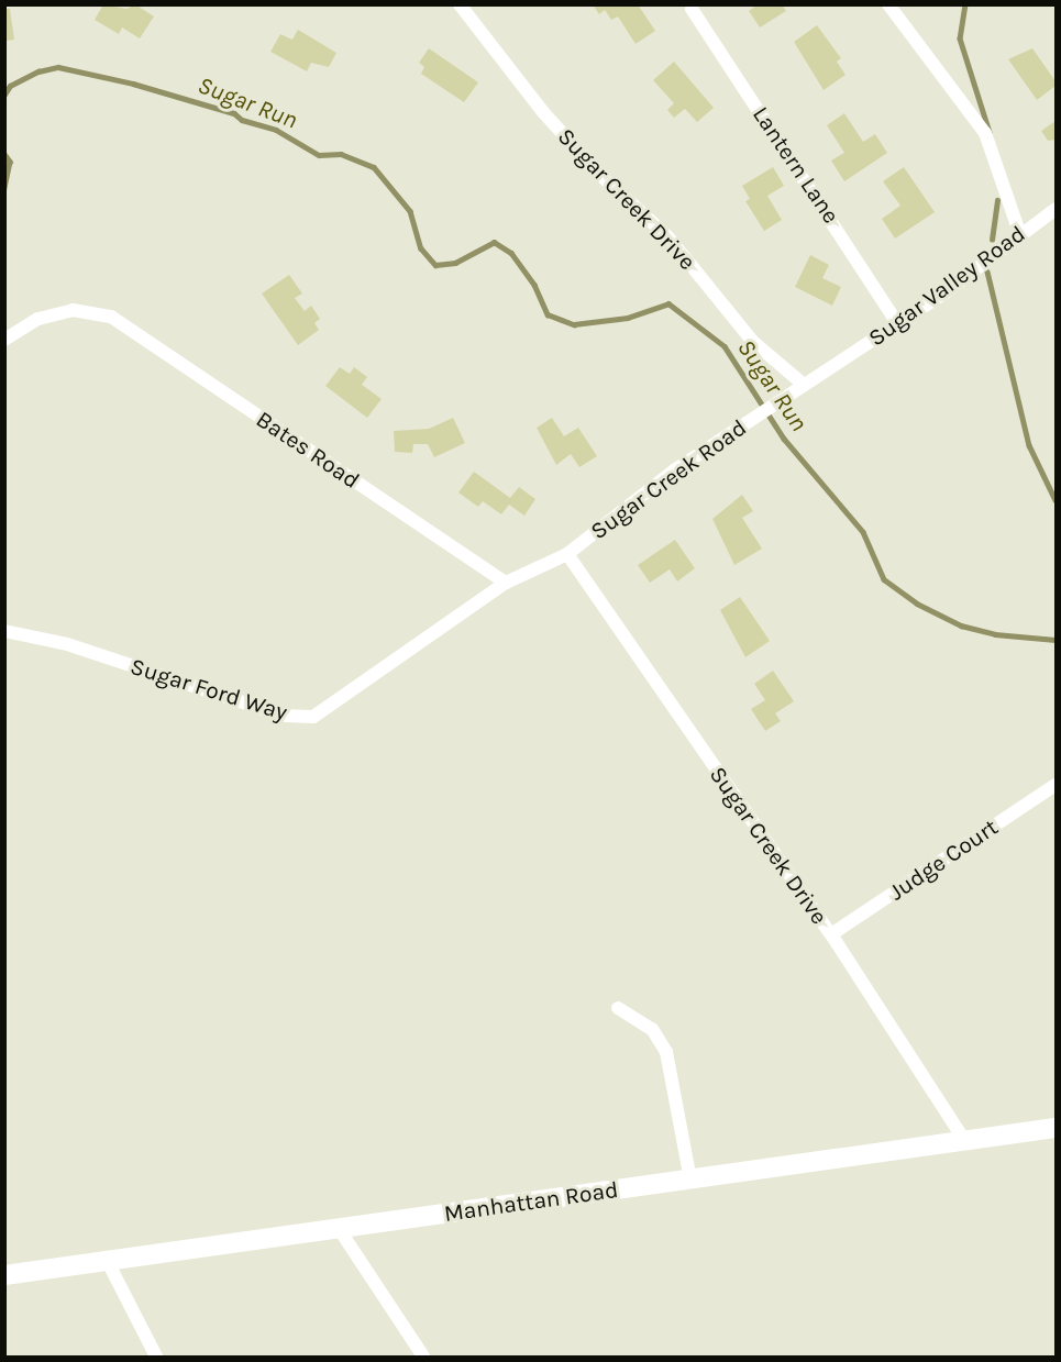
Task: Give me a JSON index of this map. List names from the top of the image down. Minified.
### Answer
{"streets":{"main road":["Manhattan Road"],"street":["Lantern Lane","Sugar Creek Drive","Sugar Valley Road","Bates Road","Sugar Creek Road","Sugar Ford Way","Judge Court"]},"crossings":[["Lantern Lane","Sugar Valley Road"],["Sugar Creek Drive","Sugar Valley Road"],["Sugar Creek Drive","Sugar Creek Road"],["Sugar Creek Drive","Sugar Ford Way"],["Sugar Creek Drive","Judge Court"],["Sugar Creek Drive","Manhattan Road"],["Sugar Valley Road","Sugar Creek Road"],["Bates Road","Sugar Ford Way"],["Sugar Creek Road","Sugar Ford Way"]],"water":["Sugar Run"]}
